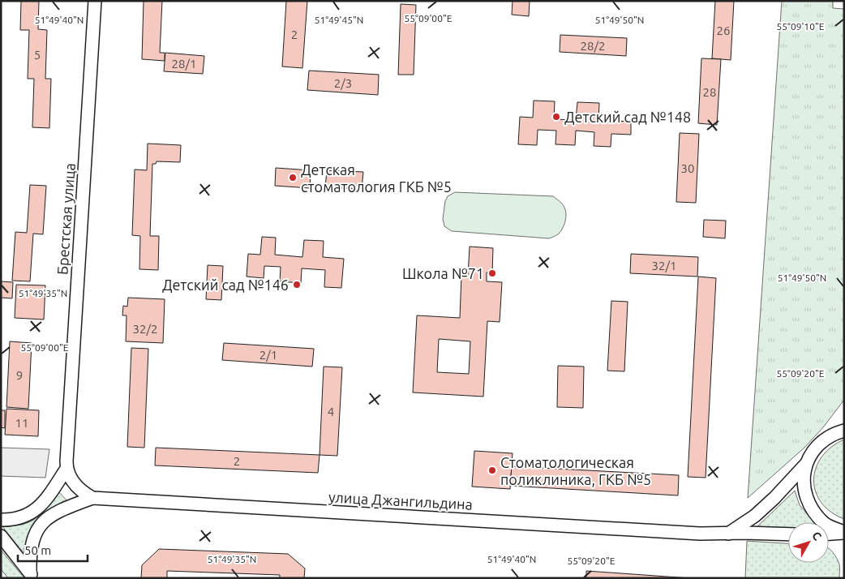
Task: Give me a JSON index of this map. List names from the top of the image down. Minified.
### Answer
{"streets":{"main road":["Брестская улица","улица Джангильдина"]},"places":["Детский сад №148","Детская стоматология ГКБ №5","Школа №71","Детский сад №146","Стоматологическая поликлиника, ГКБ №5"],"house_numbers":["26","2","28/2","5","28/1","2/3","28","30","32/1","32/2","2/1","9","4","11","2"],"scale_bar":"50 m","north":"top right","coordinates":["55°09'00\"E","51°49'40\"N","51°49'45\"N","51°49'50\"N","55°09'10\"E","51°49'35\"N","55°09'20\"E"]}
